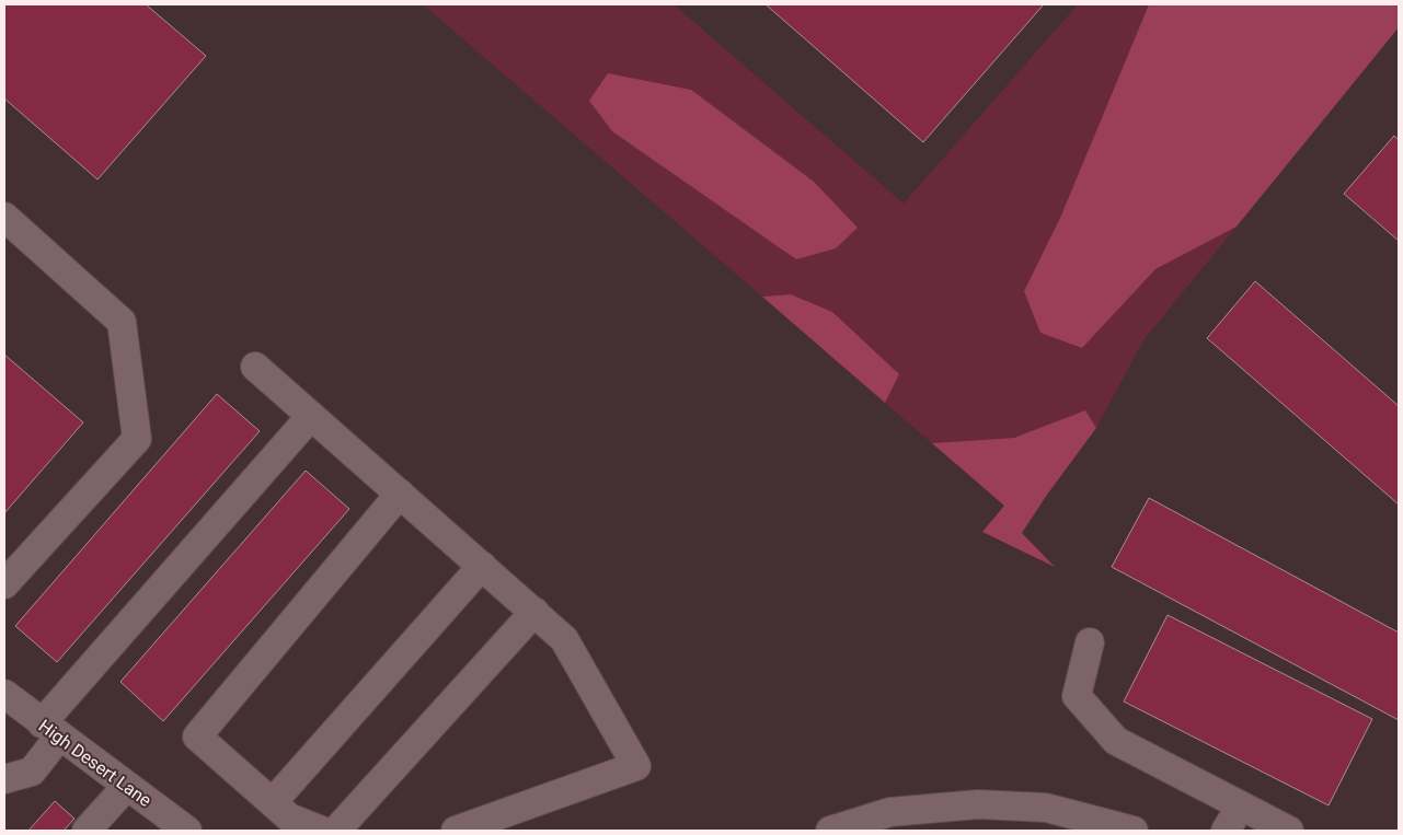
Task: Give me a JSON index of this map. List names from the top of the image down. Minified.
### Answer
{"streets":{"street":["High Desert Lane"]}}
